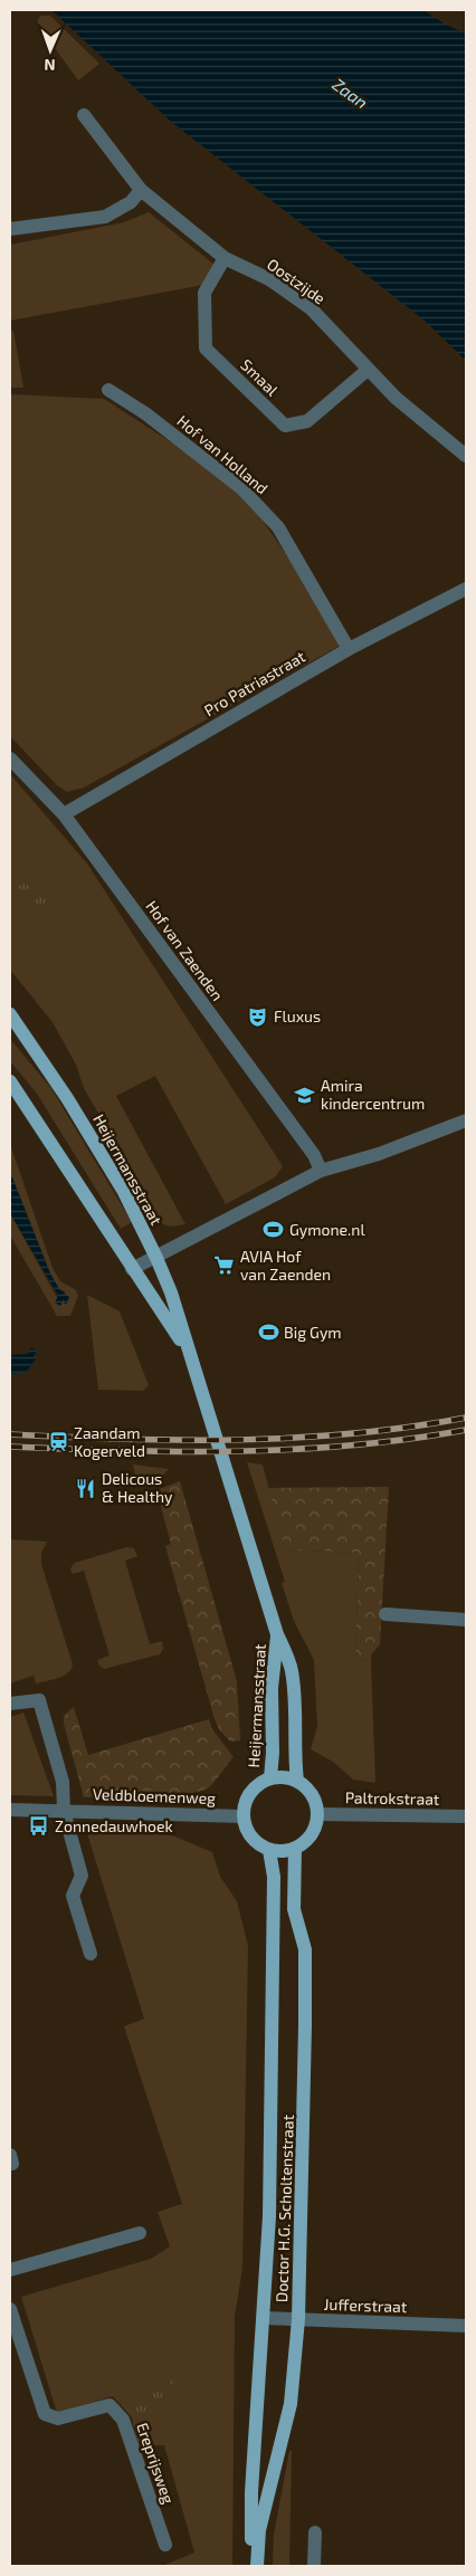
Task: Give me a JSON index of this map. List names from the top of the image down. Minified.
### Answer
{"streets":{"main road":["Heijermansstraat","Doctor H.G. Scholtenstraat"],"street":["Oostzijde","Smaal","Hof van Holland","Pro Patriastraat","Hof van Zaenden","Veldbloemenweg","Paltrokstraat","Jufferstraat","Ereprijsweg"]},"crossings":[["Oostzijde","Smaal"],["Hof van Holland","Pro Patriastraat"],["Pro Patriastraat","Hof van Zaenden"],["Heijermansstraat","Veldbloemenweg"],["Heijermansstraat","Paltrokstraat"],["Heijermansstraat","Doctor H.G. Scholtenstraat"],["Veldbloemenweg","Paltrokstraat"],["Veldbloemenweg","Doctor H.G. Scholtenstraat"],["Paltrokstraat","Doctor H.G. Scholtenstraat"],["Doctor H.G. Scholtenstraat","Jufferstraat"]],"water":["Zaan"],"places":{"theatre":["Fluxus"],"school or university":["Amira kindercentrum"],"sports":["Gymone.nl","Big Gym"],"supermarket":["AVIA Hof van Zaenden"],"station":["Zaandam Kogerveld"],"restaurant":["Delicous & Healthy"],"bus stop":["Zonnedauwhoek"]},"north":"bottom"}
